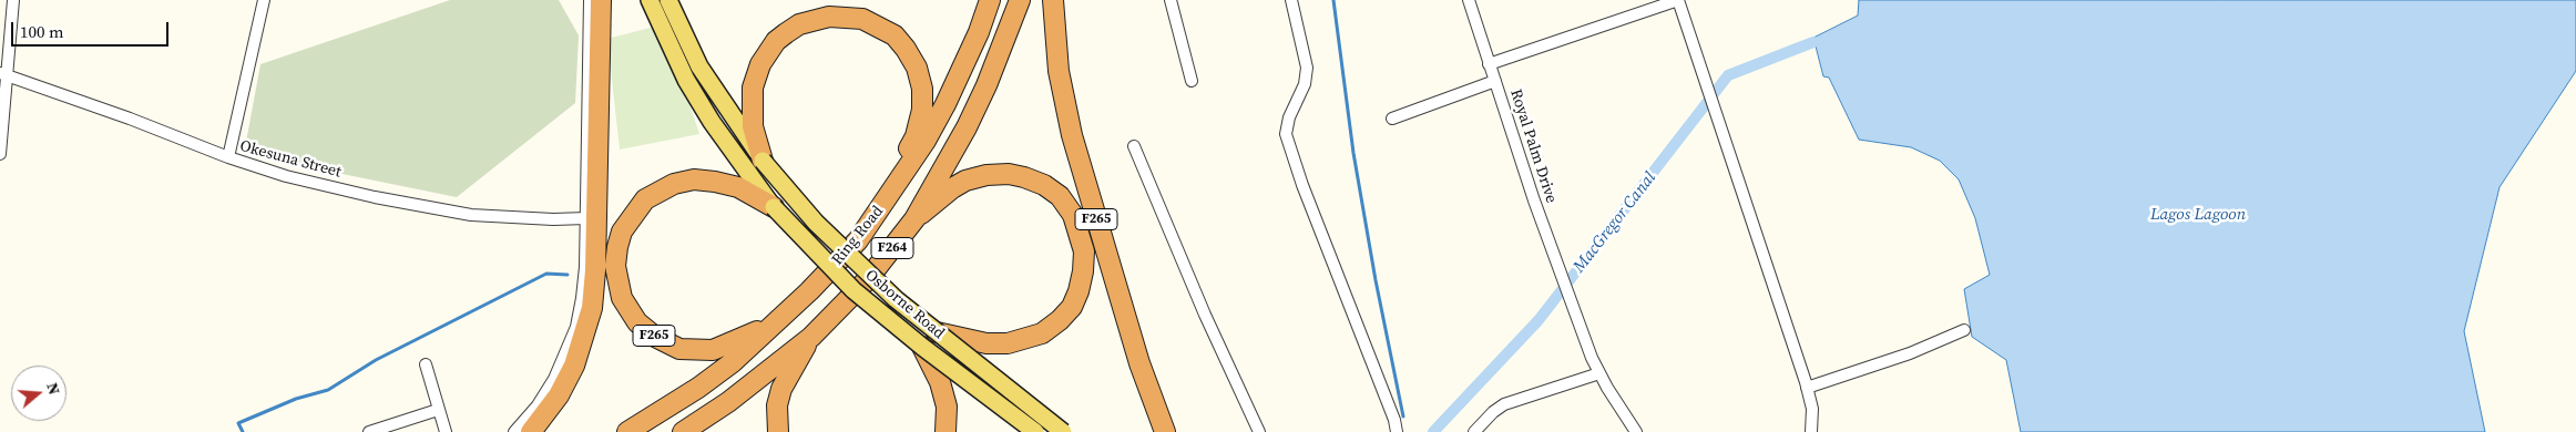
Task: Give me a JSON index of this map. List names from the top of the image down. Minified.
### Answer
{"streets":{"highway":["F265","Ring Road","F264"],"main road":["Osborne Road"],"street":["Royal Palm Drive","Okesuna Street"]},"crossings":[["F265","Ring Road"],["F265","Osborne Road"]],"water":["Lagos Lagoon","MacGregor Canal"],"scale_bar":"100 m","north":"right"}
